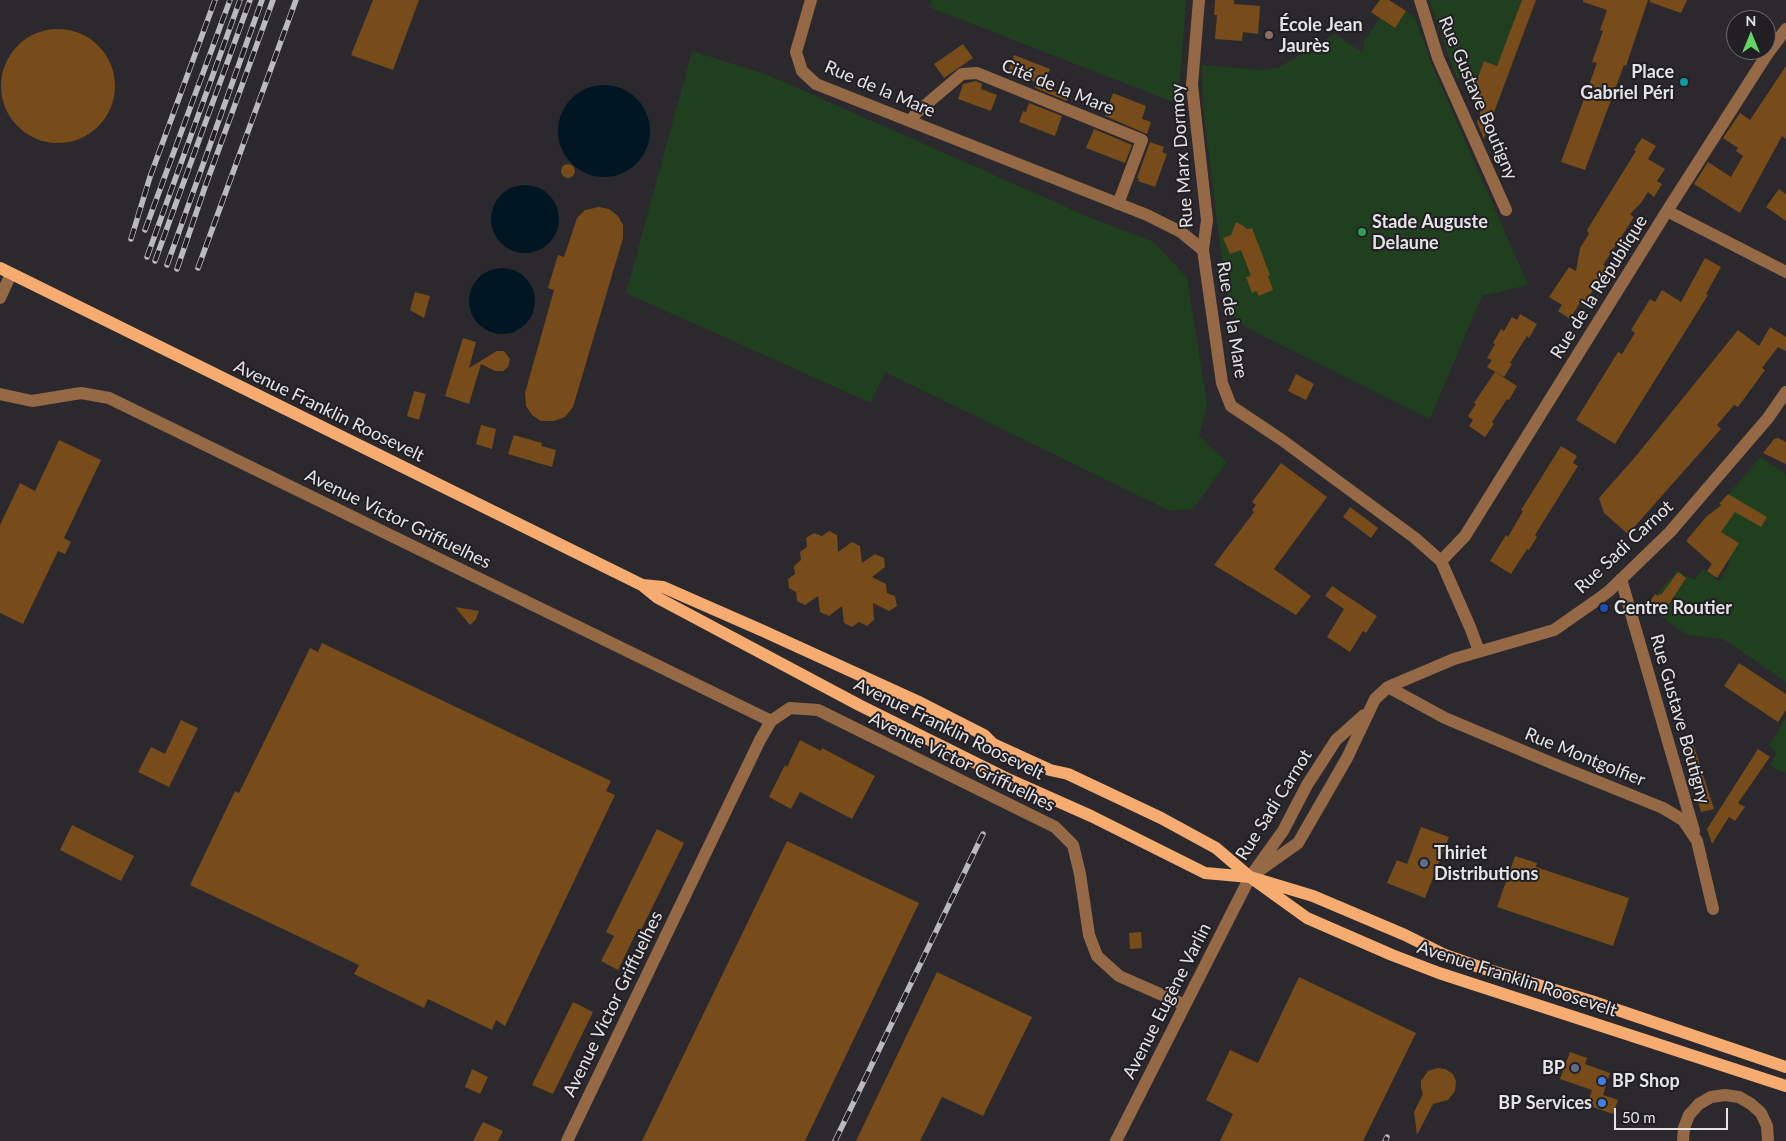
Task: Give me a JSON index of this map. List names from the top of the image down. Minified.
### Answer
{"streets":{"main road":["Avenue Franklin Roosevelt"],"street":["Cité de la Mare","Rue de la Mare","Rue Gustave Boutigny","Rue Marx Dormoy","Rue de la République","Avenue Victor Griffuelhes","Rue Sadi Carnot","Rue Montgolfier","Avenue Eugène Varlin"]},"crossings":[["Cité de la Mare","Rue de la Mare"],["Rue de la Mare","Rue Marx Dormoy"],["Rue de la Mare","Rue de la République"],["Rue de la Mare","Rue Sadi Carnot"],["Rue Gustave Boutigny","Rue Sadi Carnot"],["Rue Gustave Boutigny","Rue Montgolfier"],["Avenue Franklin Roosevelt","Rue Sadi Carnot"],["Avenue Franklin Roosevelt","Avenue Eugène Varlin"],["Avenue Victor Griffuelhes","Avenue Eugène Varlin"],["Rue Sadi Carnot","Rue Montgolfier"],["Rue Sadi Carnot","Avenue Eugène Varlin"]],"places":["École Jean Jaurès","Place Gabriel Péri","Stade Auguste Delaune","Centre Routier","Thiriet Distributions","BP","BP Shop","BP Services"],"scale_bar":"50 m","north":"top"}
